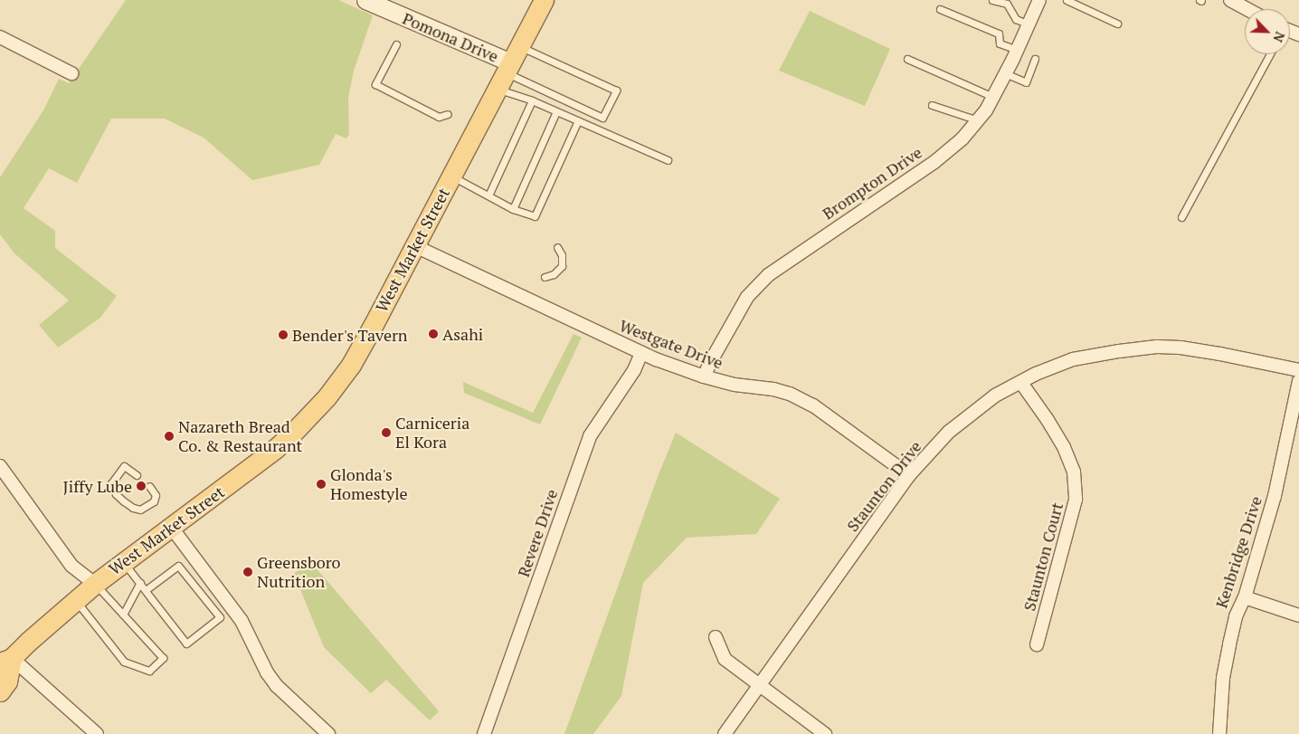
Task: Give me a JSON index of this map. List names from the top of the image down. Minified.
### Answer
{"streets":{"main road":["West Market Street"],"street":["Pomona Drive","Brompton Drive","Westgate Drive","Staunton Drive","Revere Drive","Kenbridge Drive","Staunton Court"]},"crossings":[["Pomona Drive","West Market Street"],["Brompton Drive","Westgate Drive"],["West Market Street","Westgate Drive"],["Westgate Drive","Staunton Drive"],["Westgate Drive","Revere Drive"],["Staunton Drive","Staunton Court"]],"places":["Asahi","Bender's Tavern","Carniceria El Kora","Nazareth Bread Co. & Restaurant","Glonda's Homestyle","Jiffy Lube","Greensboro Nutrition"],"north":"bottom right"}
